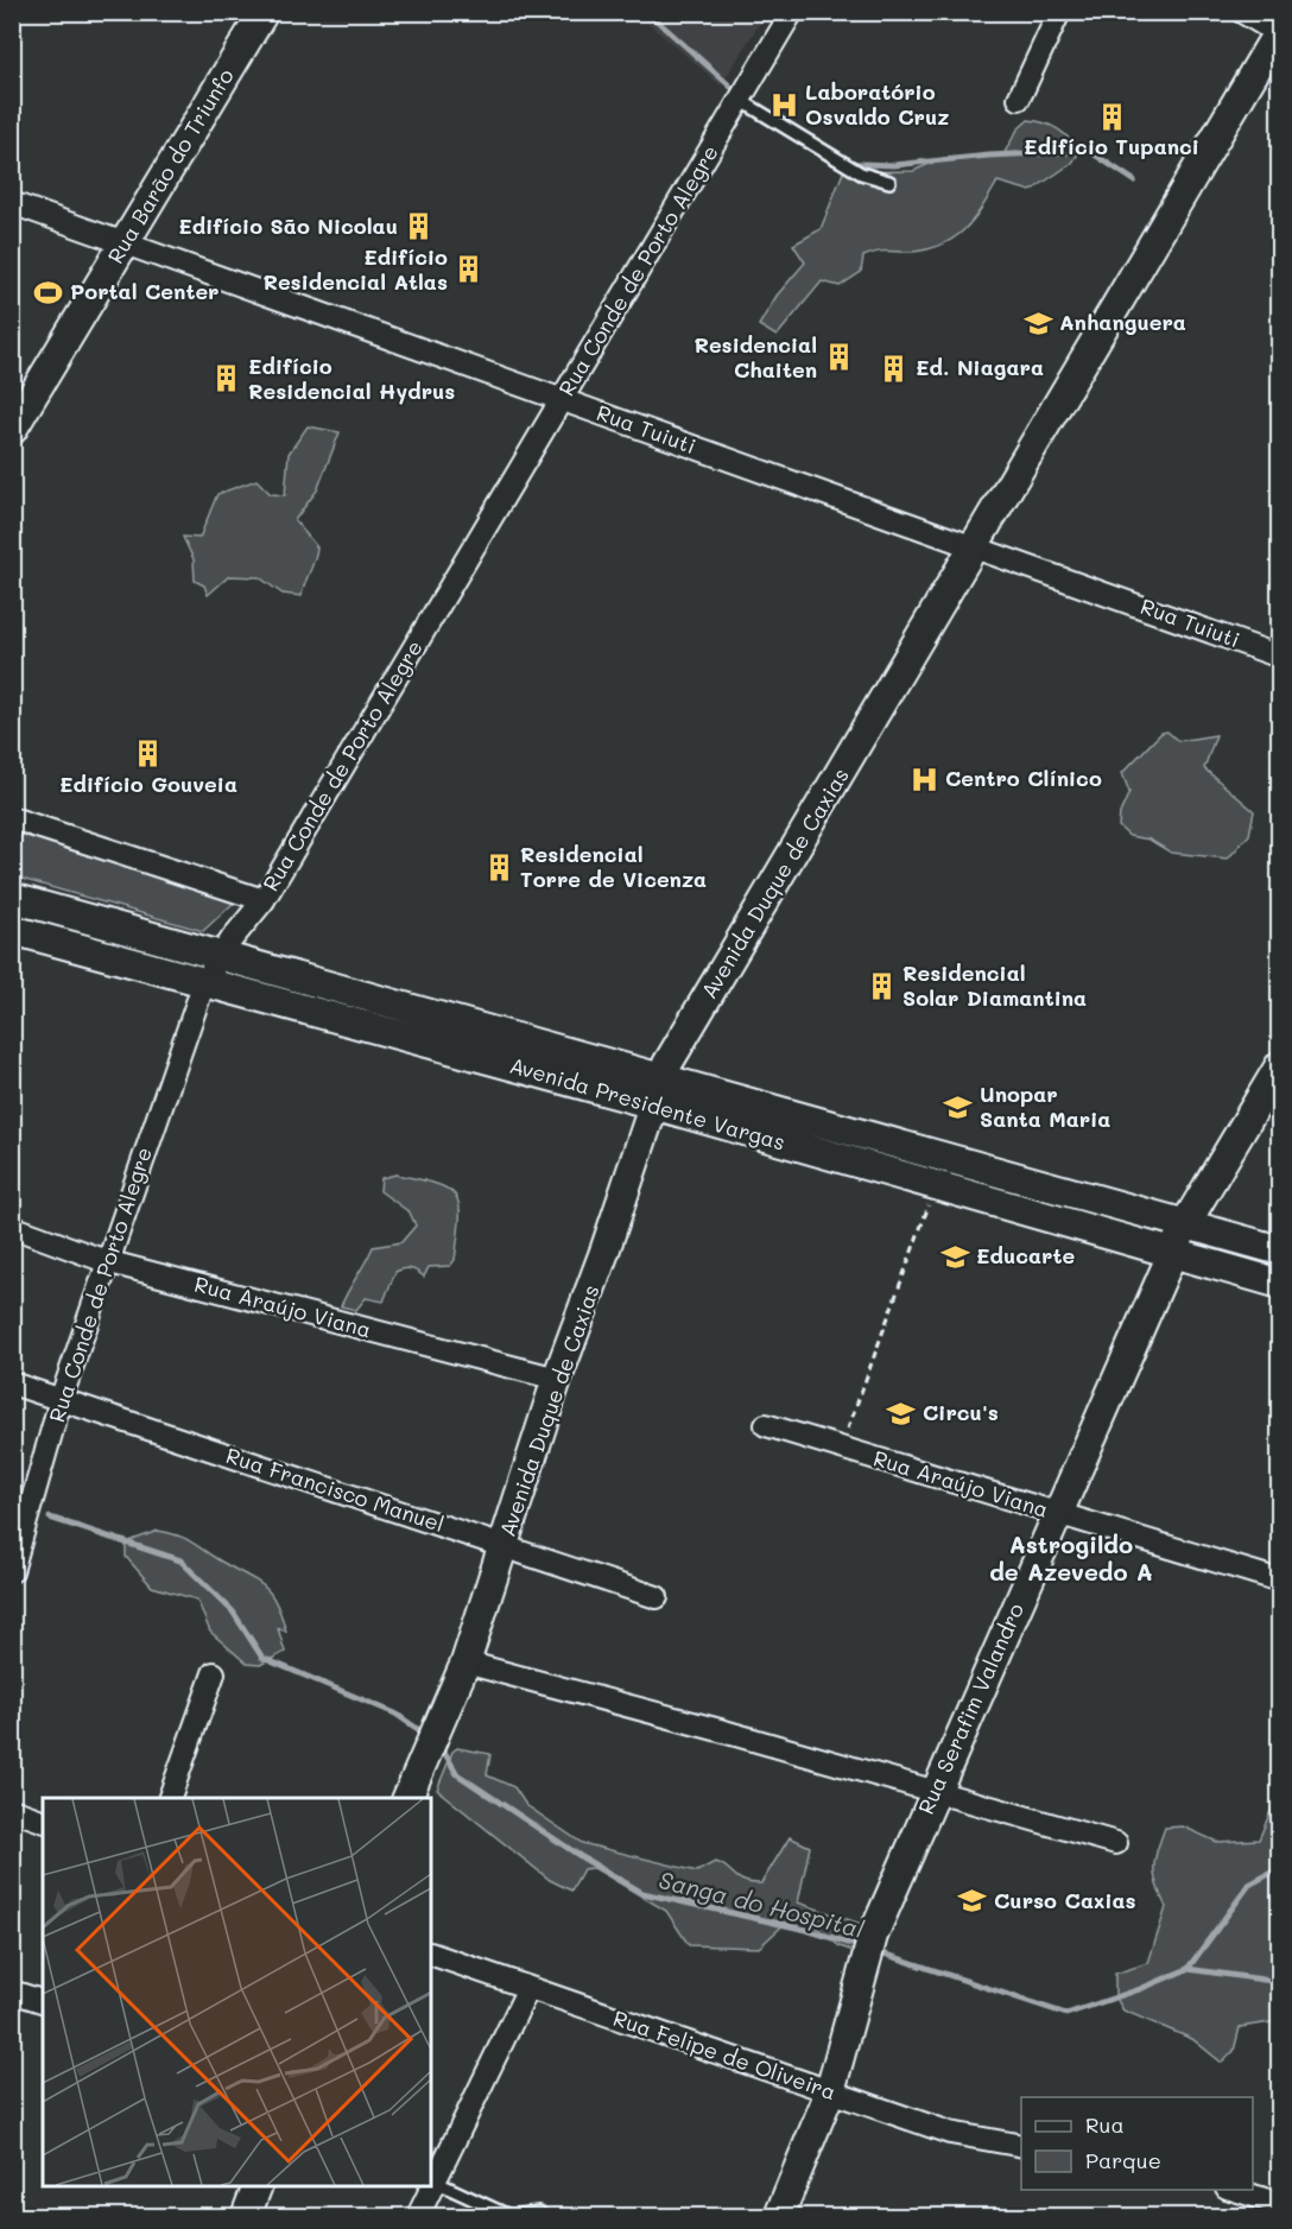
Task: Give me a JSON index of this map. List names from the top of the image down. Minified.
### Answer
{"streets":{"street":["Rua Barão do Triunfo","Rua Conde de Porto Alegre","Rua Tuiuti","Avenida Duque de Caxias","Avenida Presidente Vargas","Rua Araújo Viana","Rua Francisco Manuel","Rua Serafim Valandro","Rua Felipe de Oliveira"]},"crossings":[["Rua Barão do Triunfo","Rua Tuiuti"],["Rua Conde de Porto Alegre","Rua Tuiuti"],["Rua Conde de Porto Alegre","Avenida Presidente Vargas"],["Rua Conde de Porto Alegre","Rua Araújo Viana"],["Rua Conde de Porto Alegre","Rua Francisco Manuel"],["Rua Tuiuti","Avenida Duque de Caxias"],["Avenida Duque de Caxias","Avenida Presidente Vargas"],["Avenida Duque de Caxias","Rua Araújo Viana"],["Avenida Duque de Caxias","Rua Francisco Manuel"],["Avenida Presidente Vargas","Rua Serafim Valandro"],["Rua Araújo Viana","Rua Serafim Valandro"],["Rua Serafim Valandro","Rua Felipe de Oliveira"]],"districts":["Astrogildo de Azevedo A"],"water":["Sanga do Hospital"],"places":{"hospital":["Laboratório Osvaldo Cruz","Centro Clínico"],"building":["Edifício Tupanci","Edifício São Nicolau","Edifício Residencial Atlas","Residencial Chaiten","Ed. Niagara","Edifício Residencial Hydrus","Edifício Gouveia","Residencial Torre de Vicenza","Residencial Solar Diamantina"],"sports":["Portal Center"],"school or university":["Anhanguera","Unopar Santa Maria","Educarte","Circu's","Curso Caxias"]},"legend":["Rua","Parque"]}
